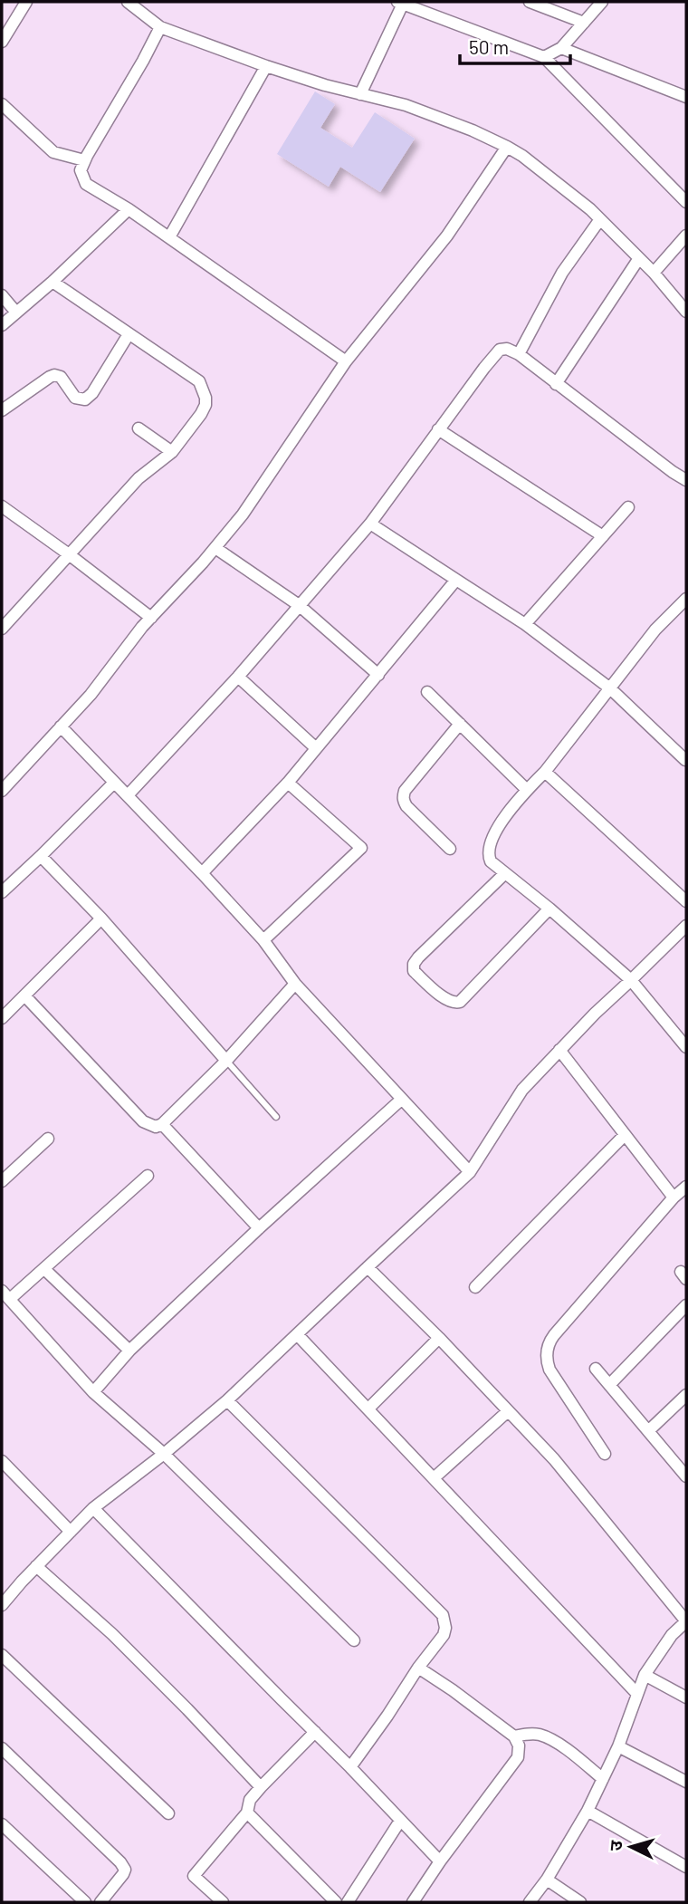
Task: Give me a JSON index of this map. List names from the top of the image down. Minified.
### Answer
{"scale_bar":"50 m","north":"left"}
